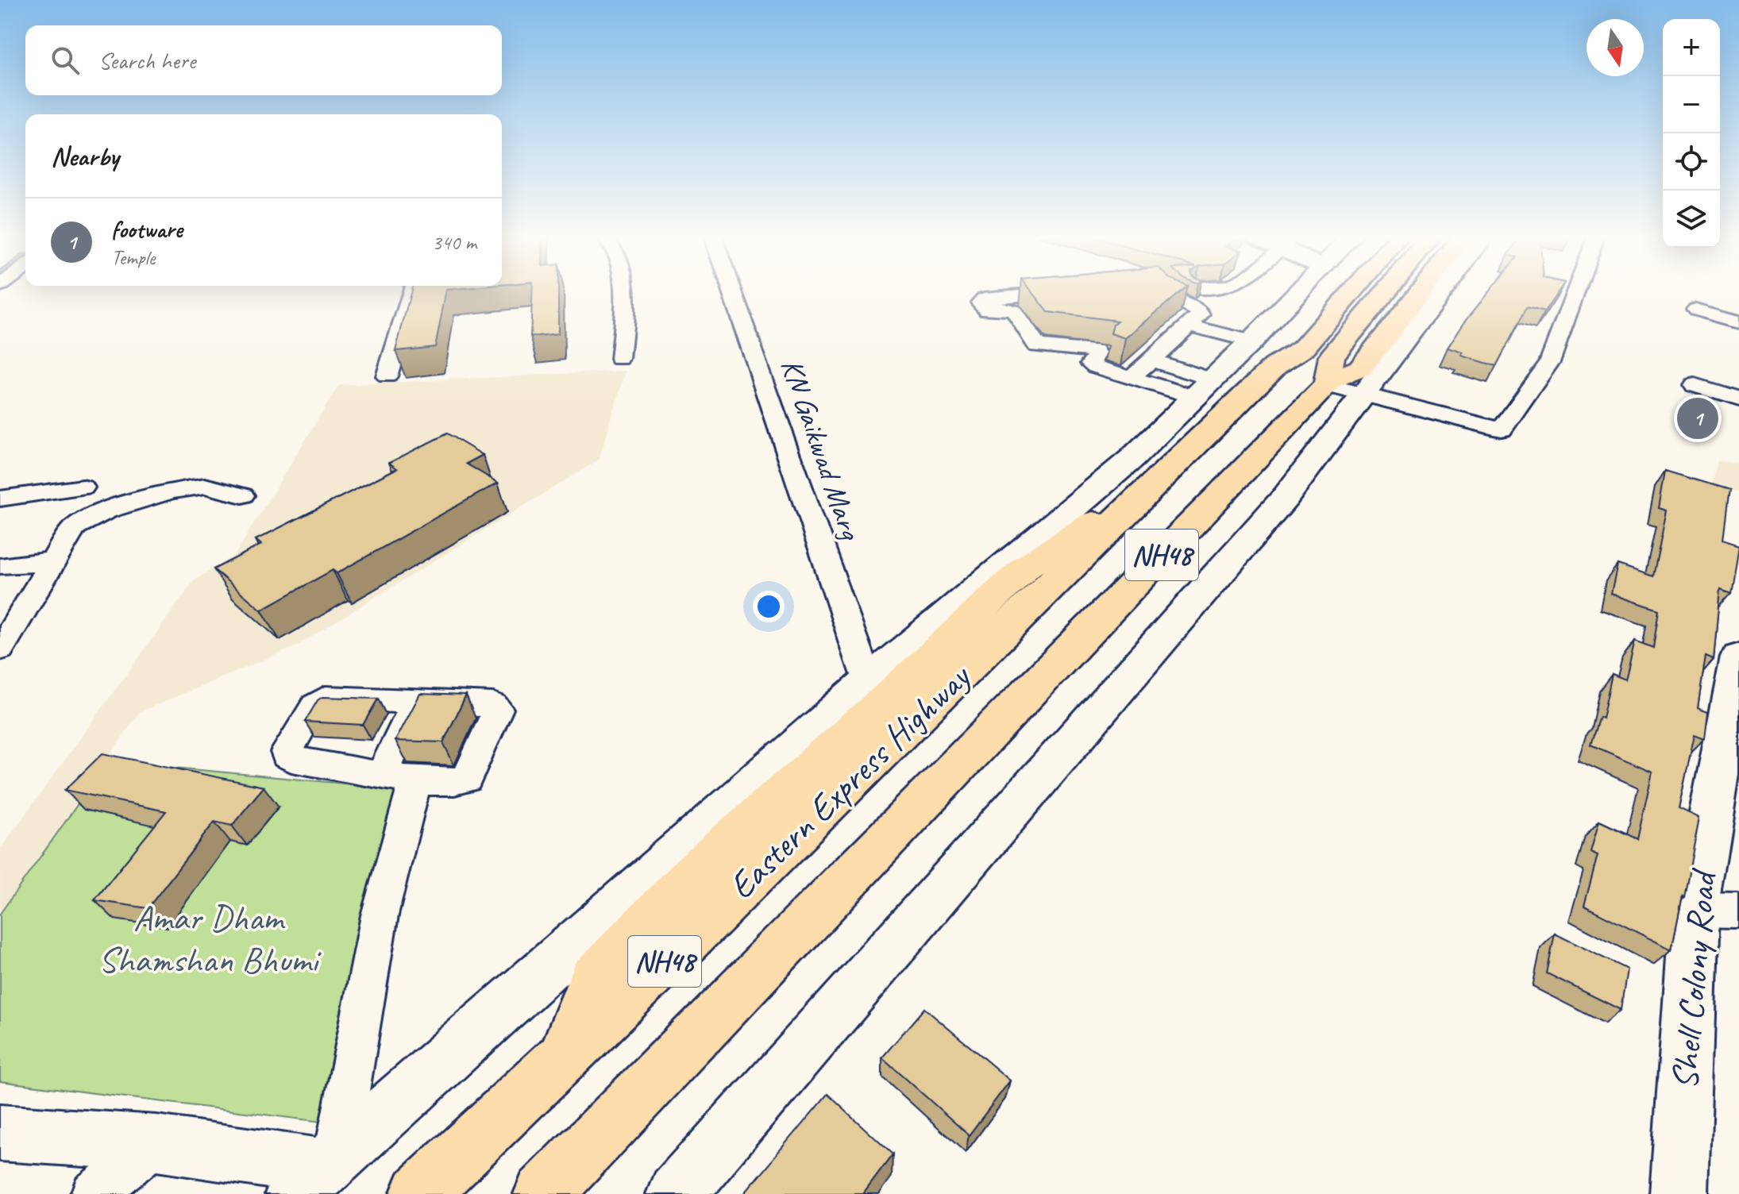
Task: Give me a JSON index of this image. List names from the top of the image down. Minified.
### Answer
{"streets":{"highway":["NH48","Eastern Express Highway"],"street":["KN Gaikwad Marg","Shell Colony Road"]},"crossings":[["NH48","Eastern Express Highway"]],"parks":["Amar Dham Shamshan Bhumi"],"north":"bottom","page":{"map_buttons":["+","−"],"search":"Search here","heading":"Nearby","list":[{"mark":"1","name":"footware","note":"Temple","value":"340 m"}],"pins":"1"}}
